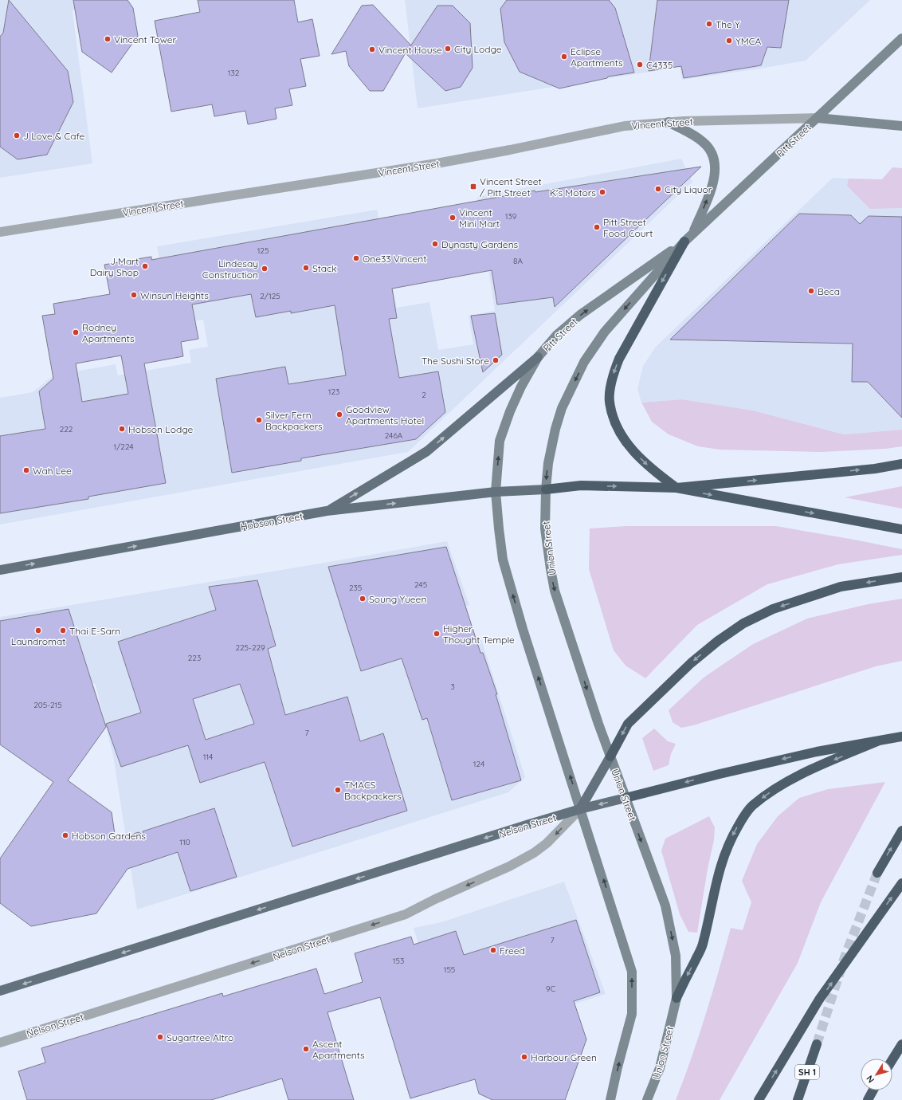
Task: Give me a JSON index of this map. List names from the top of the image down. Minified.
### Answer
{"streets":{"highway":["SH 1"],"main road":["Pitt Street","Hobson Street","Union Street","Nelson Street"],"street":["Vincent Street"]},"crossings":[["Vincent Street","Pitt Street"],["Pitt Street","Hobson Street"],["Pitt Street","Union Street"],["Hobson Street","Union Street"],["Union Street","Nelson Street"]],"one_way":["Hobson Street","Nelson Street"],"places":{"other":["The Y","Vincent Tower","YMCA","City Lodge","Vincent House","Eclipse Apartments","C4335","J Love & Cafe","City Liquor","K's Motors","Vincent Mini Mart","Pitt Street Food Court","Dynasty Gardens","One33 Vincent","J Mart Dairy Shop","Stack","Lindesay Construction","Beca","Winsun Heights","Rodney Apartments","The Sushi Store","Goodview Apartments Hotel","Silver Fern Backpackers","Hobson Lodge","Wah Lee","Soung Yueen","Laundromat","Thai E-Sarn","Higher Thought Temple","TMACS Backpackers","Hobson Gardens","Freed","Sugartree Altro","Ascent Apartments","Harbour Green"],"transit":["Vincent Street / Pitt Street"]},"house_numbers":["132","139","125","8A","2/125","123","2","222","246A","1/224","245","235","225-229","223","3","205-215","7","114","124","110","7","153","155","9C"],"north":"bottom left"}
